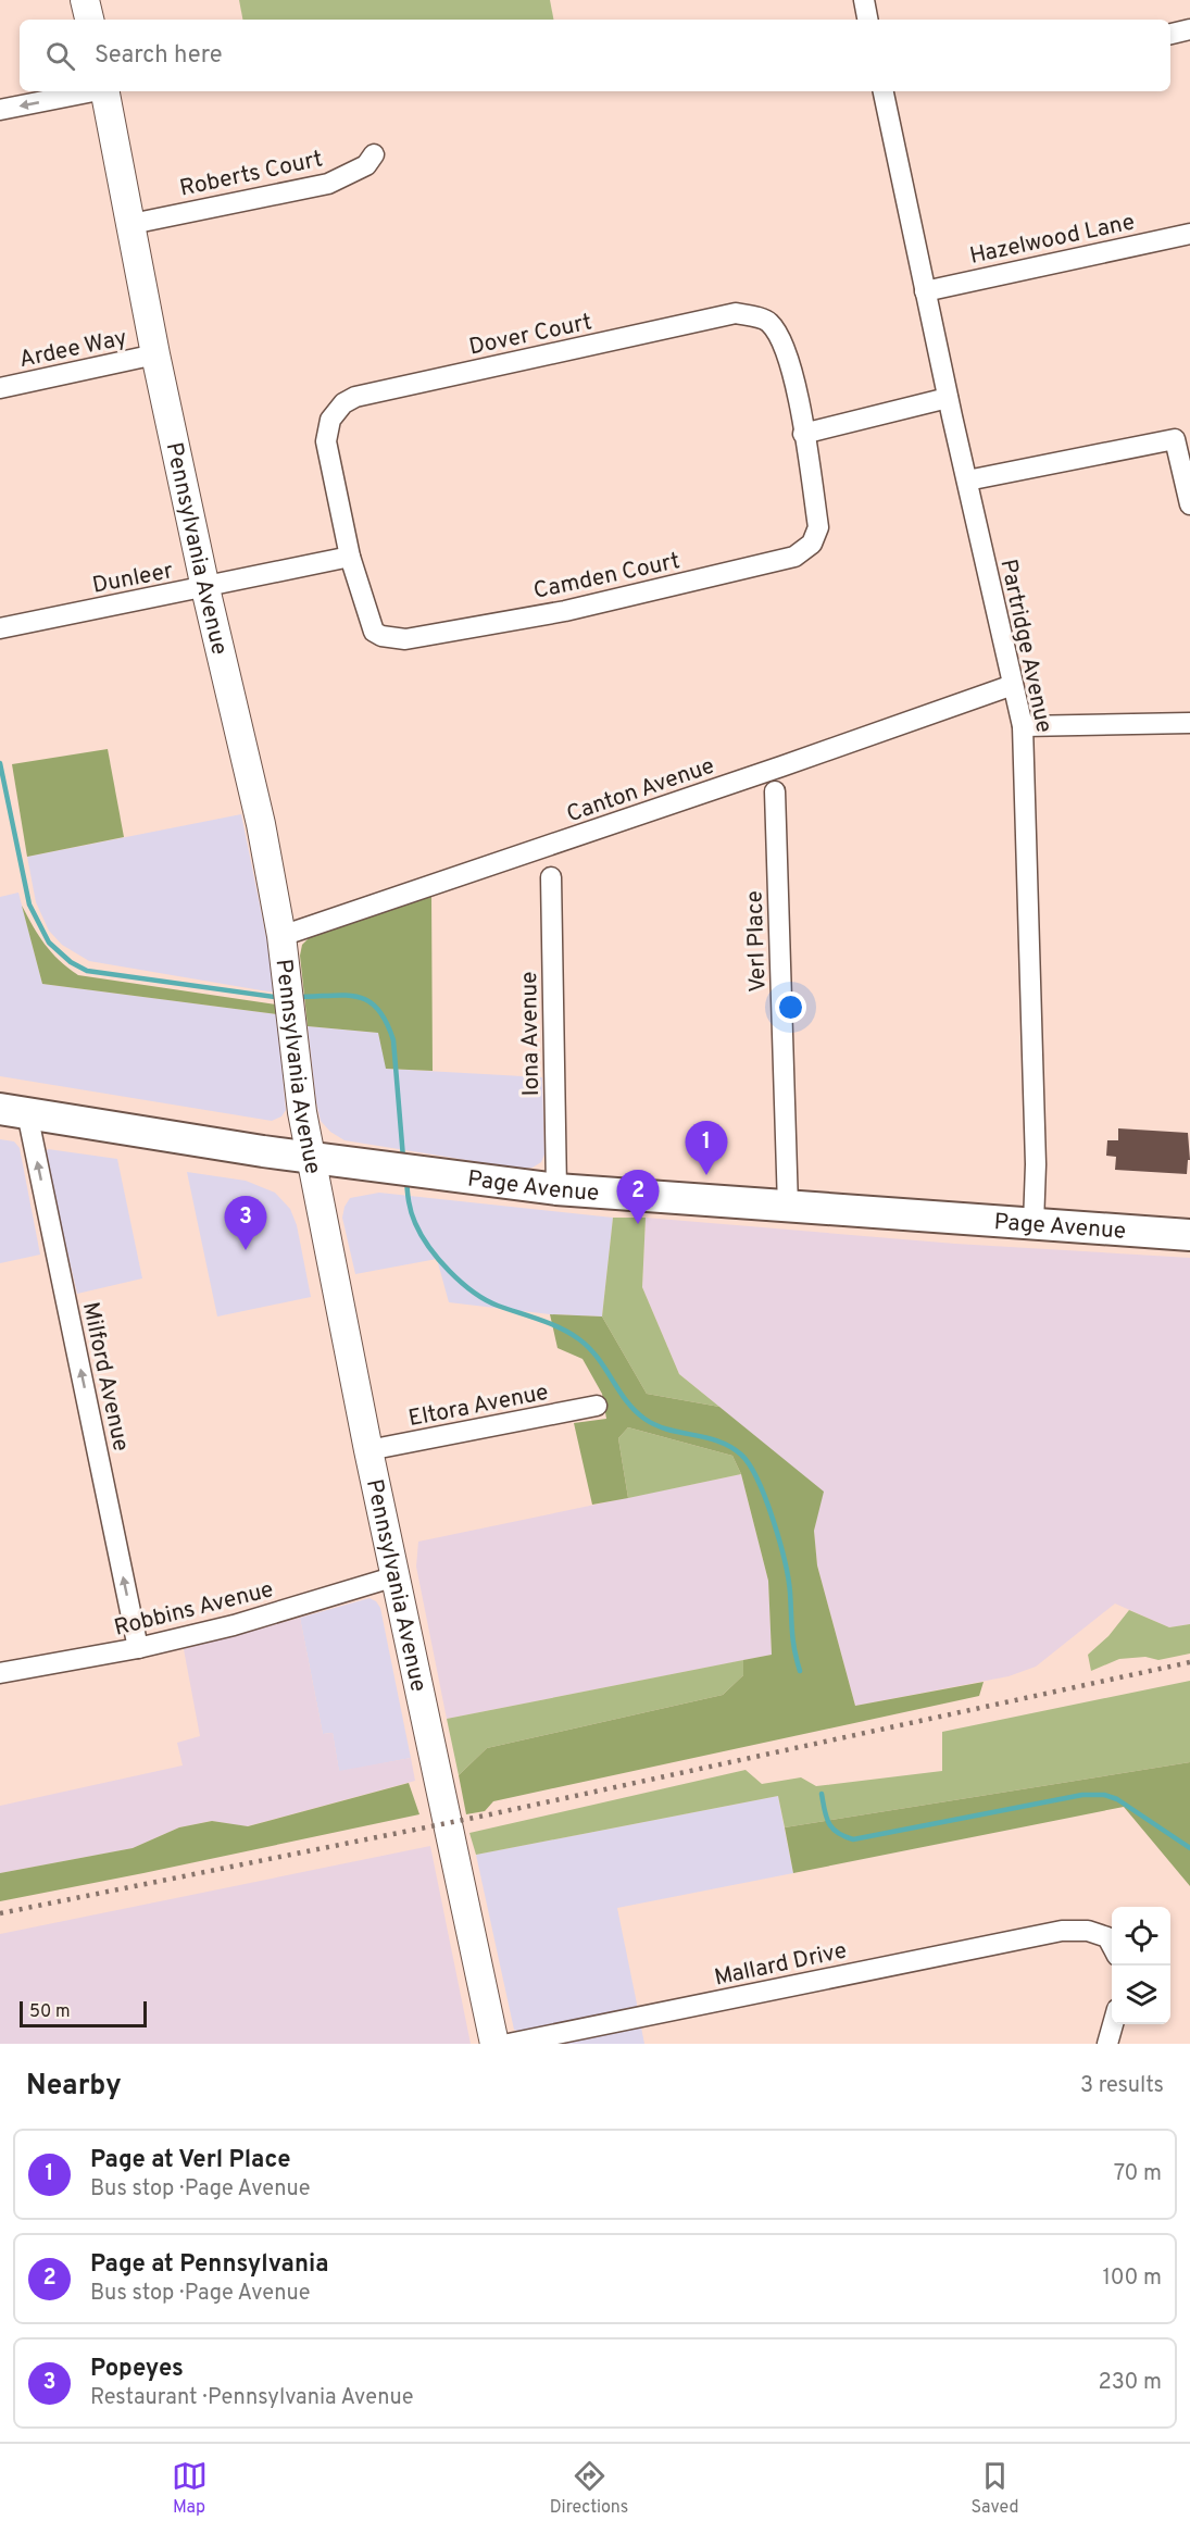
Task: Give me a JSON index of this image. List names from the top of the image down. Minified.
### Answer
{"streets":{"main road":["Page Avenue"],"street":["Roberts Court","Hazelwood Lane","Dover Court","Ardee Way","Pennsylvania Avenue","Camden Court","Dunleer","Partridge Avenue","Canton Avenue","Verl Place","Iona Avenue","Milford Avenue","Eltora Avenue","Robbins Avenue","Mallard Drive"]},"crossings":[["Roberts Court","Pennsylvania Avenue"],["Hazelwood Lane","Partridge Avenue"],["Dover Court","Camden Court"],["Dover Court","Dunleer"],["Ardee Way","Pennsylvania Avenue"],["Pennsylvania Avenue","Dunleer"],["Pennsylvania Avenue","Canton Avenue"],["Pennsylvania Avenue","Page Avenue"],["Pennsylvania Avenue","Eltora Avenue"],["Pennsylvania Avenue","Robbins Avenue"],["Camden Court","Dunleer"],["Partridge Avenue","Canton Avenue"],["Partridge Avenue","Page Avenue"],["Verl Place","Page Avenue"],["Iona Avenue","Page Avenue"],["Page Avenue","Milford Avenue"],["Milford Avenue","Robbins Avenue"]],"one_way":["Milford Avenue"],"scale_bar":"50 m","page":{"search":"Search here","pins":["1","2","3"],"scale":"50 m","heading":["Nearby","3 results"],"list":[{"mark":"1","name":"Page at Verl Place","note":"Bus stop · Page Avenue","value":"70 m"},{"mark":"2","name":"Page at Pennsylvania","note":"Bus stop · Page Avenue","value":"100 m"},{"mark":"3","name":"Popeyes","note":"Restaurant · Pennsylvania Avenue","value":"230 m"}],"nav":["Map","Directions","Saved"]}}
